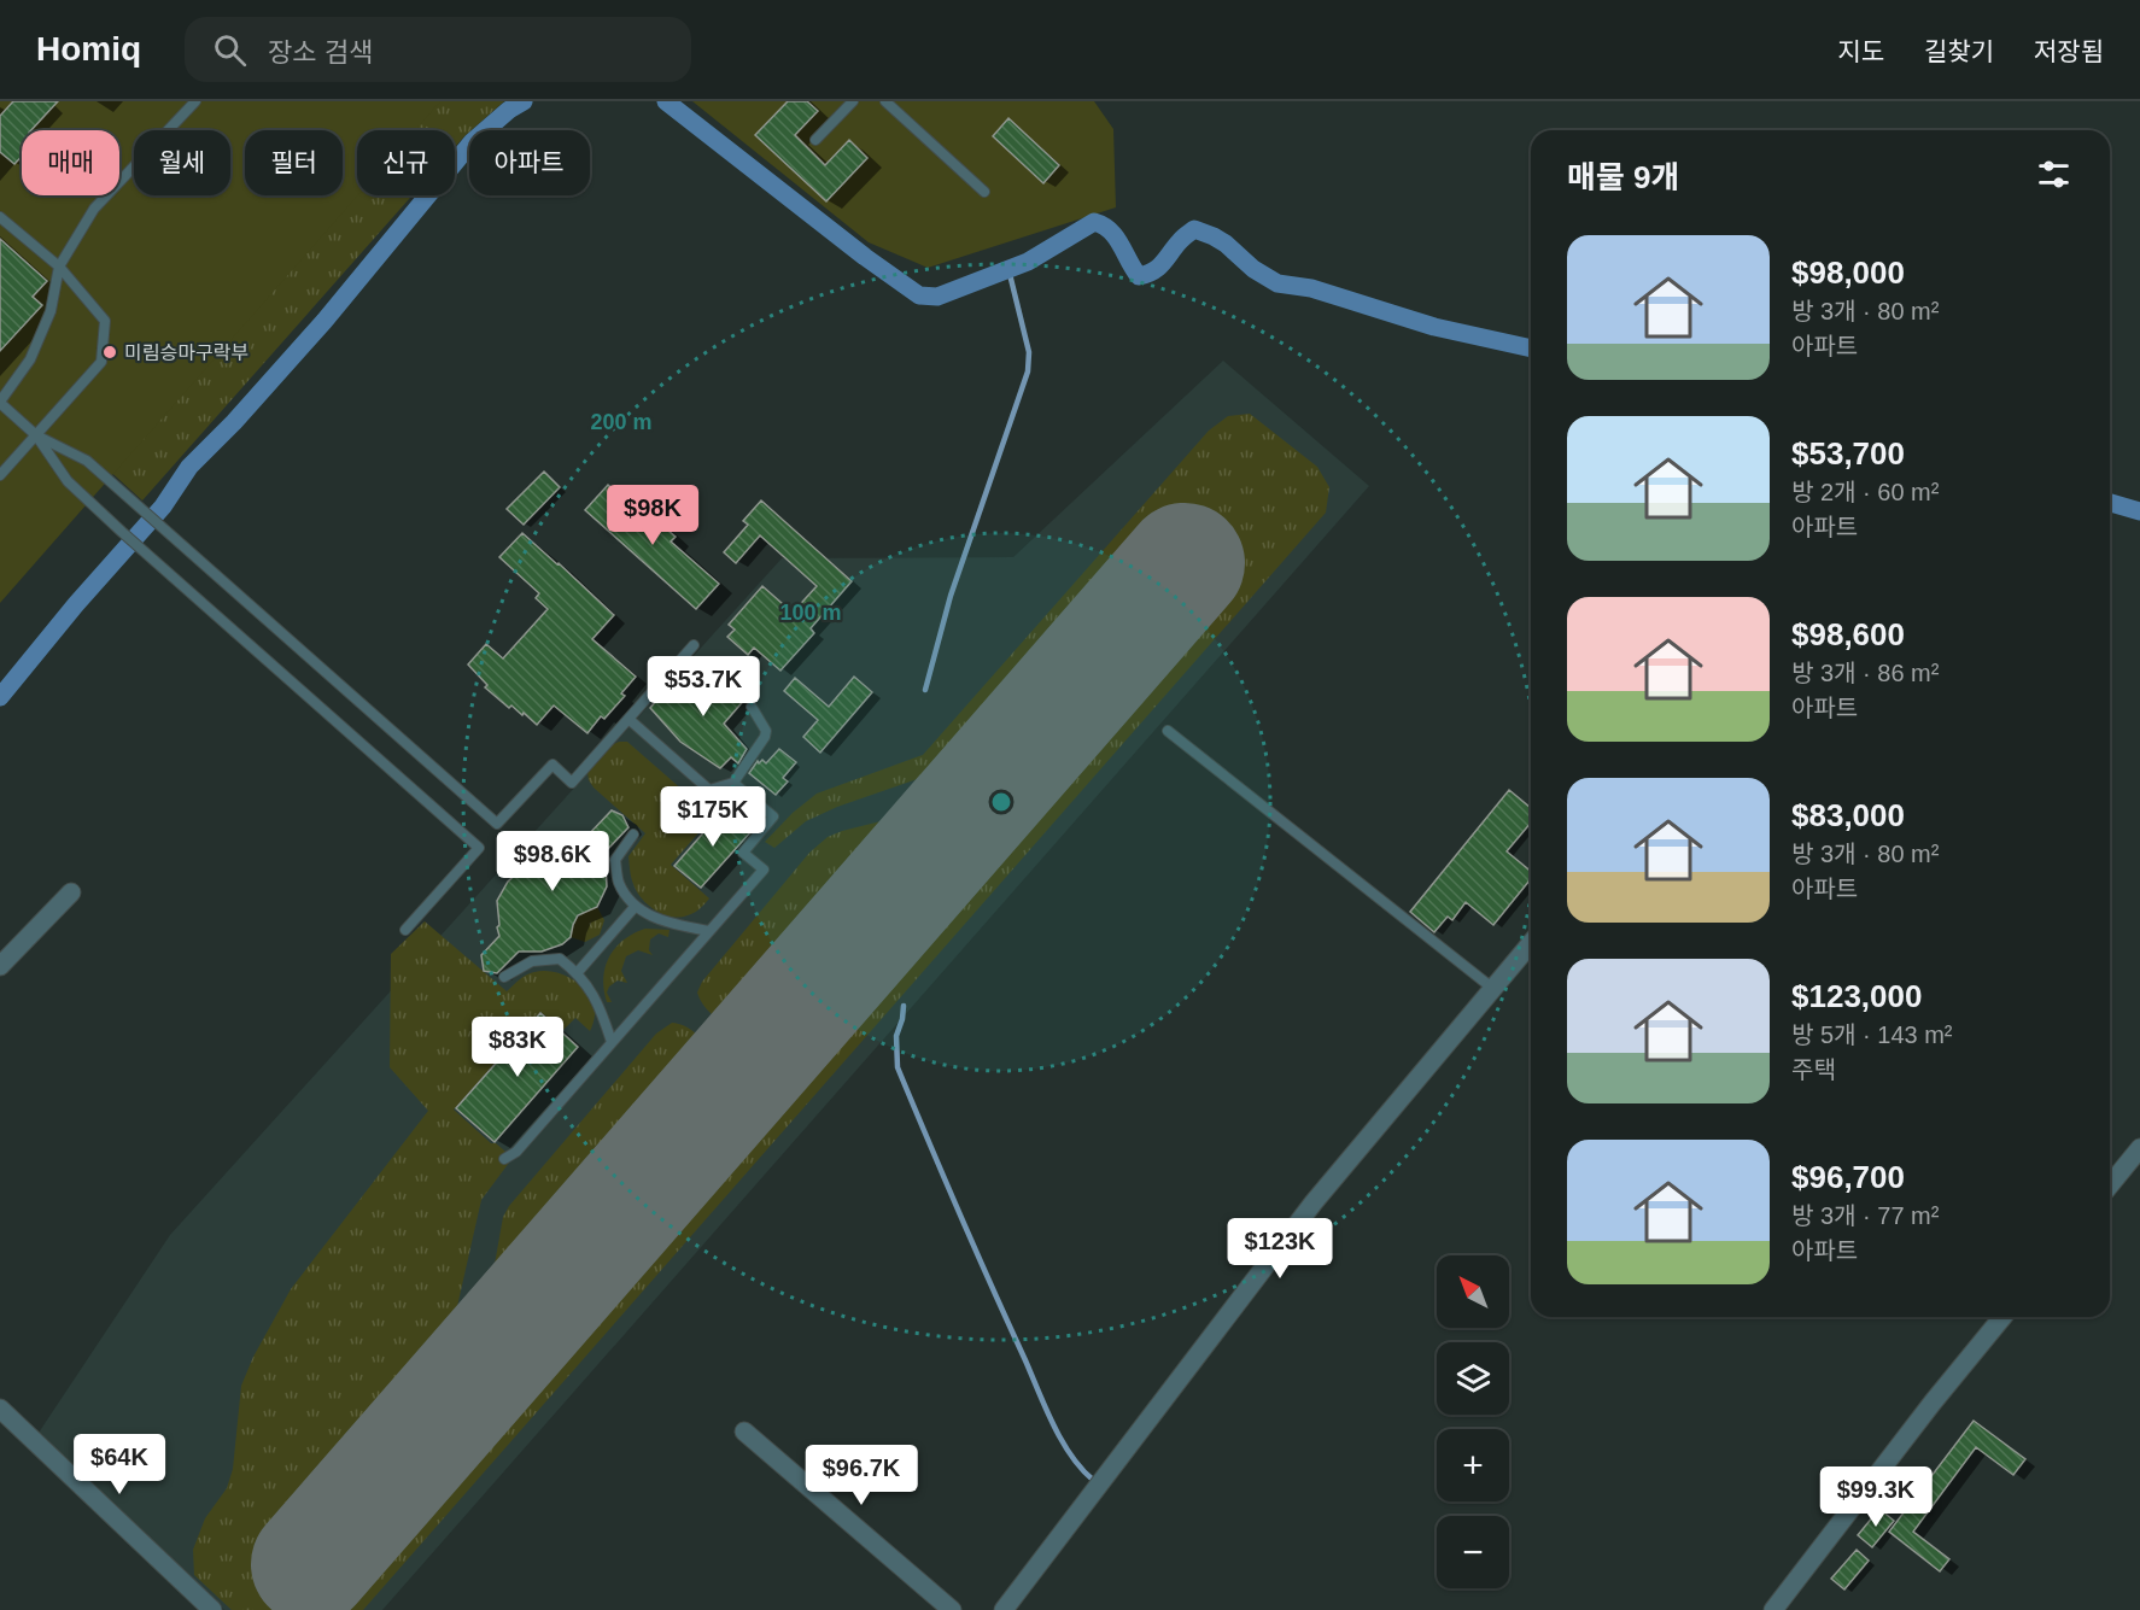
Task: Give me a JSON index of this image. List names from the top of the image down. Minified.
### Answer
{"places":["미림승마구락부"],"north":"top left","page":{"header":"Homiq","search":"장소 검색","nav":["지도","길찾기","저장됨"],"chip":["매매","월세","필터","신규","아파트"],"heading":"매물 9개","list":[{"name":"$98,000","note":"방 3개 · 80 m² · 아파트"},{"name":"$53,700","note":"방 2개 · 60 m² · 아파트"},{"name":"$98,600","note":"방 3개 · 86 m² · 아파트"},{"name":"$83,000","note":"방 3개 · 80 m² · 아파트"},{"name":"$123,000","note":"방 5개 · 143 m² · 주택"},{"name":"$96,700","note":"방 3개 · 77 m² · 아파트"}],"price":["$98K","$53.7K","$175K","$98.6K","$83K","$123K","$64K","$96.7K","$99.3K"],"map_buttons":["+","−"]},"rings":["200 m","100 m"]}
